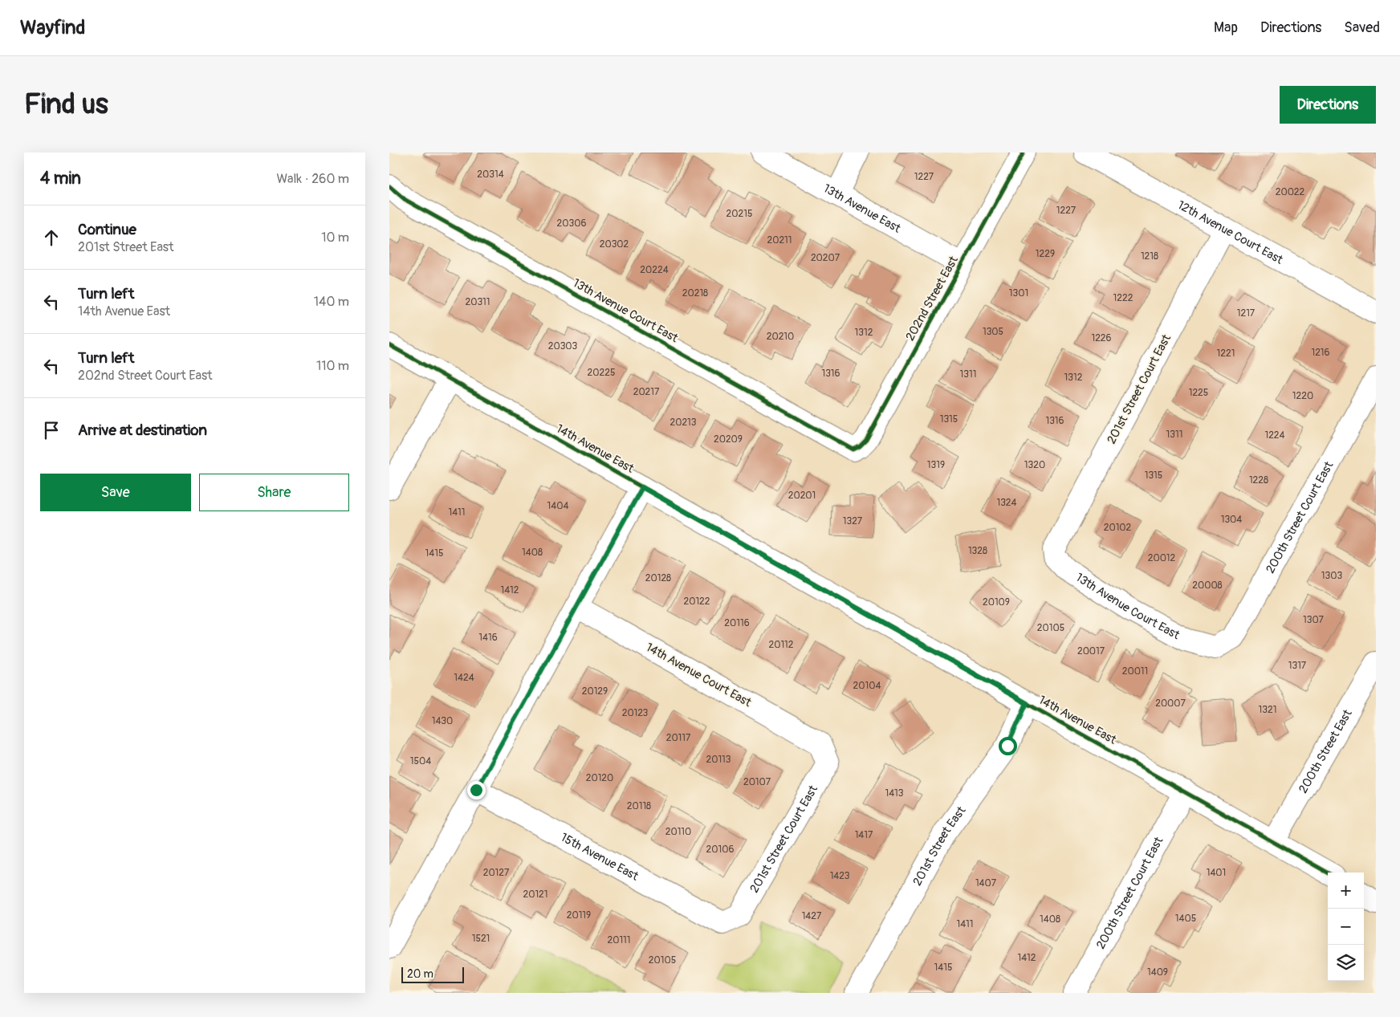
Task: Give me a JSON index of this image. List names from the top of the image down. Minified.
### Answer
{"streets":{"street":["13th Avenue East","12th Avenue Court East","202nd Street East","13th Avenue Court East","201st Street Court East","14th Avenue East","200th Street Court East","14th Avenue Court East","200th Street East","201st Street East","15th Avenue East"]},"crossings":[["13th Avenue East","202nd Street East"],["12th Avenue Court East","201st Street Court East"],["202nd Street East","13th Avenue Court East"],["13th Avenue Court East","201st Street Court East"],["13th Avenue Court East","200th Street Court East"],["201st Street Court East","14th Avenue Court East"],["201st Street Court East","15th Avenue East"],["14th Avenue East","200th Street Court East"],["14th Avenue East","200th Street East"],["14th Avenue East","201st Street East"]],"house_numbers":["20314","1227","20022","1227","20215","20306","20211","20302","1229","1218","20207","20224","20218","1301","1222","20311","1217","1305","1312","20210","1226","20303","1216","1221","20225","1316","1311","1312","20217","1225","1220","1315","1316","20213","1311","1224","20209","1319","1320","1315","1228","20201","1324","1404","1411","1304","1327","20102","1328","1408","1415","20012","1303","20128","20008","1412","20122","20109","1307","20116","20105","1416","20112","20017","1317","20011","1424","20104","20129","20007","1321","20123","1430","20117","20113","1504","20120","20107","1413","20118","20110","1417","20106","20127","1401","1423","1407","20121","20119","1427","1405","1408","1411","1521","20111","1412","20105","1415","1409"],"scale_bar":"20 m","page":{"header":"Wayfind","nav":["Map","Directions","Saved"],"buttons":["Directions",["Save","Share"]],"title":"Find us","heading":["4 min","Walk · 260 m"],"list":[["Continue","201st Street East","10 m"],["Turn left","14th Avenue East","140 m"],["Turn left","202nd Street Court East","110 m"],"Arrive at destination"],"map_buttons":["+","−"],"scale":"20 m"}}
